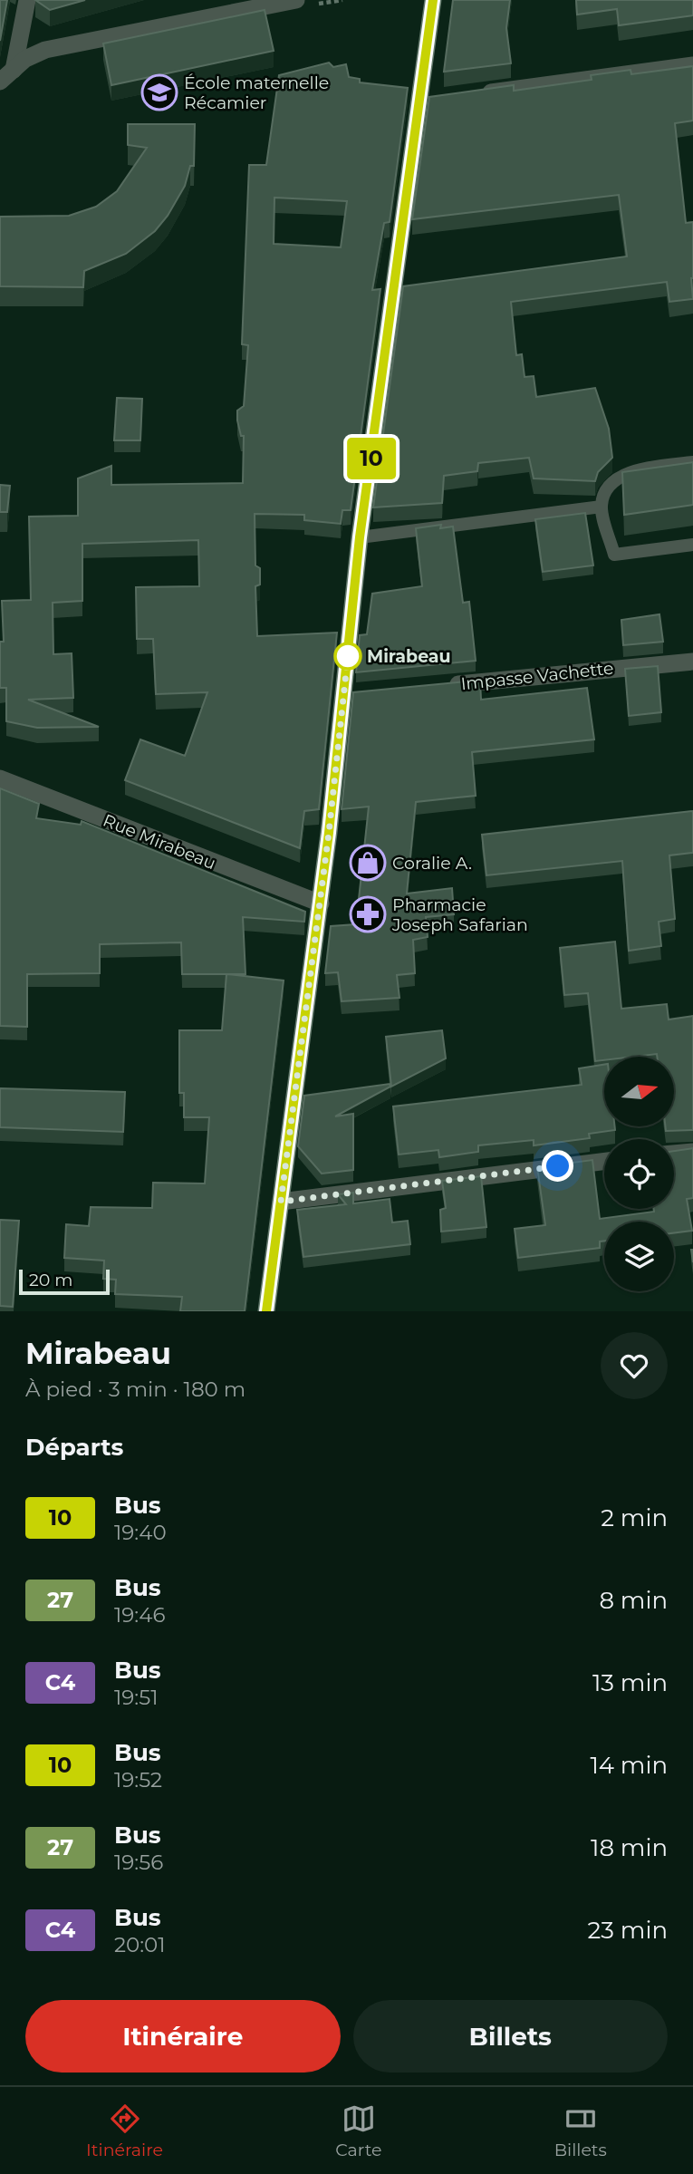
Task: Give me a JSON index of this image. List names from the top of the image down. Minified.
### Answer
{"streets":{"street":["Impasse Vachette","Rue Mirabeau"]},"places":{"school or university":["École maternelle Récamier"],"other":["Mirabeau"],"shop":["Coralie A."],"pharmacy":["Pharmacie Joseph Safarian"]},"lines":["bus line 10"],"scale_bar":"20 m","north":"right","page":{"on_map":"10","scale":"20 m","heading":[["Mirabeau","À pied · 3 min · 180 m"],"Départs"],"list":[{"mark":"10","name":"Bus","note":"19:40","value":"2 min"},{"mark":"27","name":"Bus","note":"19:46","value":"8 min"},{"mark":"C4","name":"Bus","note":"19:51","value":"13 min"},{"mark":"10","name":"Bus","note":"19:52","value":"14 min"},{"mark":"27","name":"Bus","note":"19:56","value":"18 min"},{"mark":"C4","name":"Bus","note":"20:01","value":"23 min"}],"buttons":["Itinéraire","Billets"],"tabs":["Itinéraire","Carte","Billets"]}}
